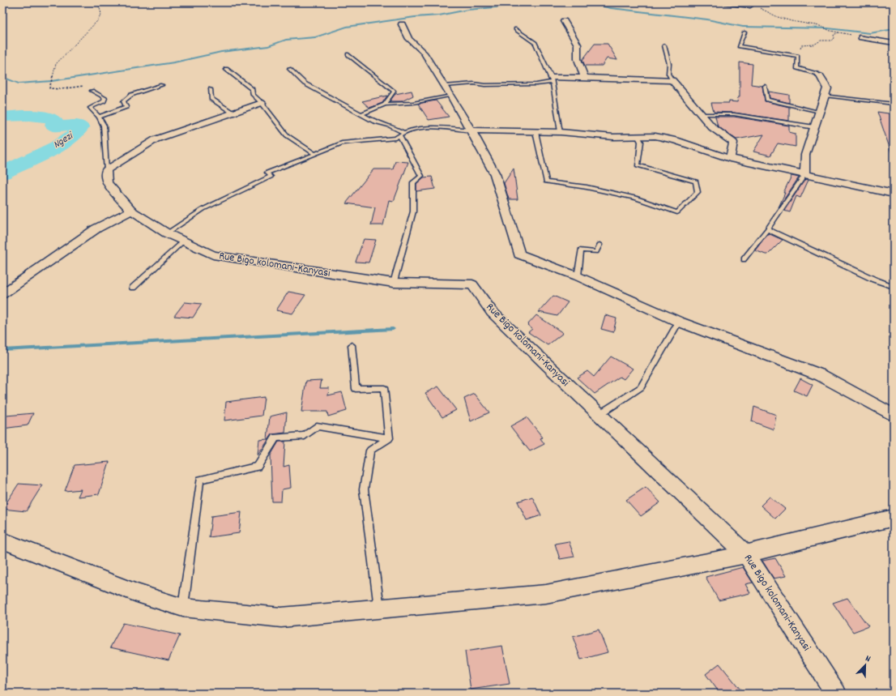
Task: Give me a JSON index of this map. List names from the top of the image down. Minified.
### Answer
{"streets":{"street":["Rue Bigo kolomani-Kanyasi"]},"water":["Ngezi"],"north":"top right"}
